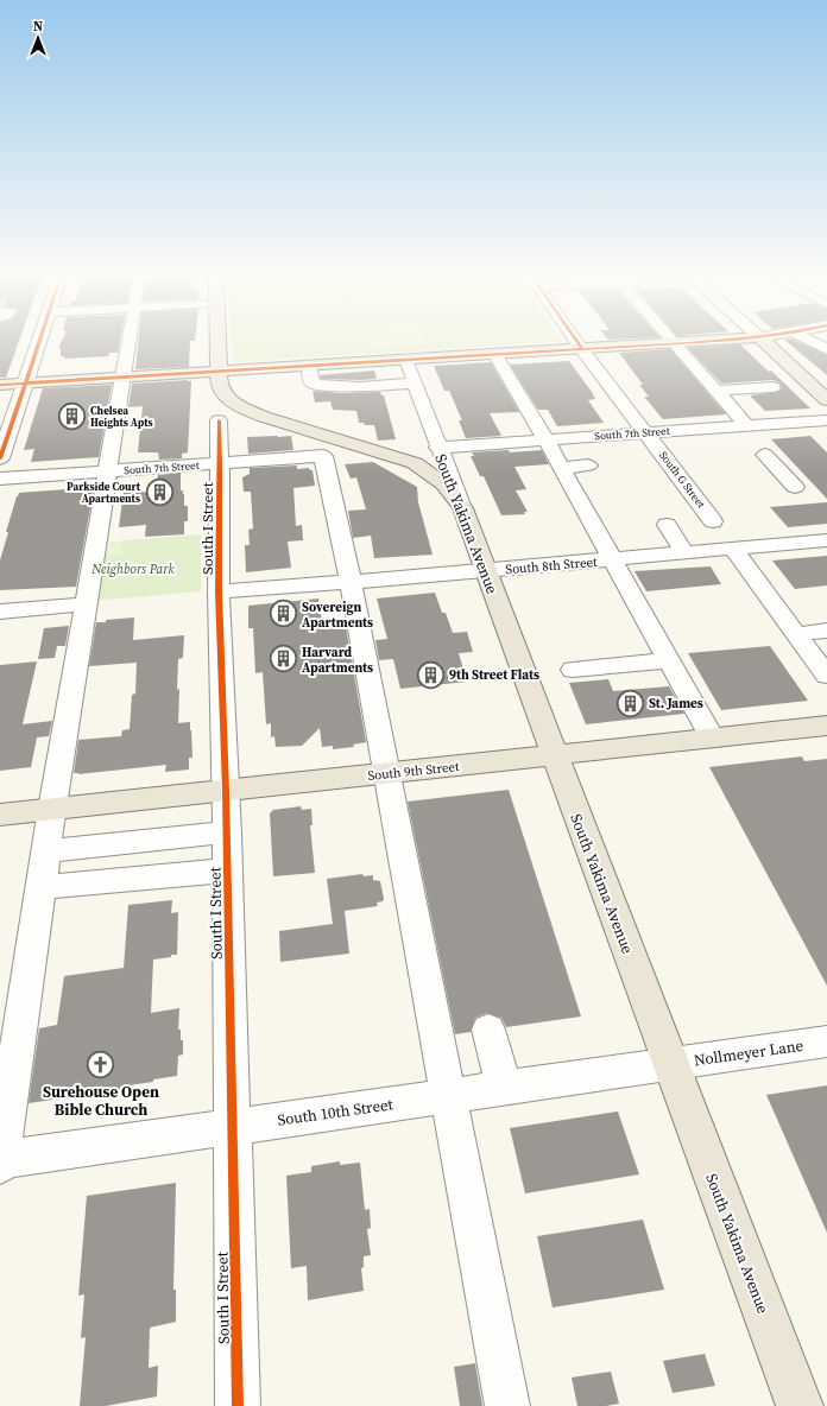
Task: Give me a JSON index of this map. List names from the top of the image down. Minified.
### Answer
{"streets":{"main road":["South Yakima Avenue","South 9th Street"],"street":["South 7th Street","South G Street","South I Street","South 8th Street","Nollmeyer Lane","South 10th Street"]},"crossings":[["South 7th Street","South G Street"],["South 7th Street","South Yakima Avenue"],["South 7th Street","South I Street"],["South 7th Street","South 8th Street"],["South Yakima Avenue","South 8th Street"],["South Yakima Avenue","South 9th Street"],["South Yakima Avenue","Nollmeyer Lane"],["South Yakima Avenue","South 10th Street"],["South I Street","South 8th Street"],["South I Street","South 9th Street"],["South I Street","South 10th Street"],["Nollmeyer Lane","South 10th Street"]],"parks":["Neighbors Park"],"places":{"building":["Chelsea Heights Apts","Parkside Court Apartments","Sovereign Apartments","Harvard Apartments","9th Street Flats","St. James"],"church":["Surehouse Open Bible Church"]},"north":"top"}
